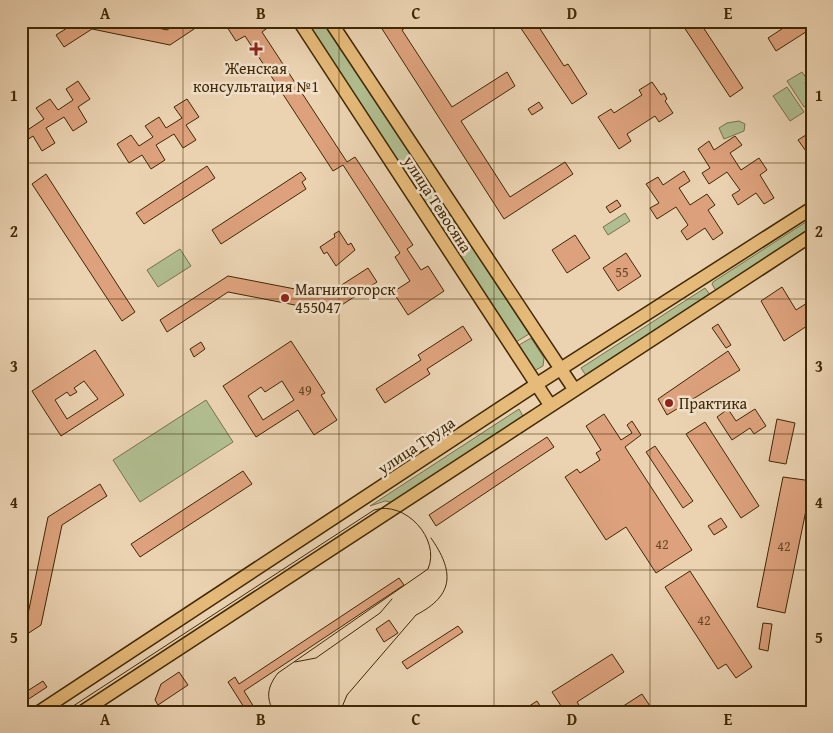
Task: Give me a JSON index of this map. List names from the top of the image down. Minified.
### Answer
{"streets":{"main road":["улица Тевосяна","улица Труда"]},"crossings":[["улица Тевосяна","улица Труда"]],"places":{"health":["Женская консультация №1"],"other":["Магнитогорск 455047","Практика"]},"house_numbers":["55","49","42","42","42"],"grid":{"columns":["A","B","C","D","E"],"rows":["1","2","3","4","5"]}}
